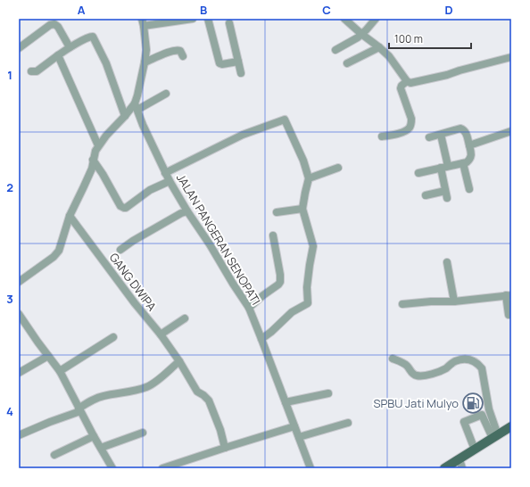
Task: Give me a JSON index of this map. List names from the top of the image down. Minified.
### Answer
{"streets":{"street":["JALAN PANGERAN SENOPATI","GANG DWIPA"]},"places":{"fuel station":["SPBU Jati Mulyo"]},"scale_bar":"100 m","grid":{"columns":["A","B","C","D"],"rows":["1","2","3","4"]}}
